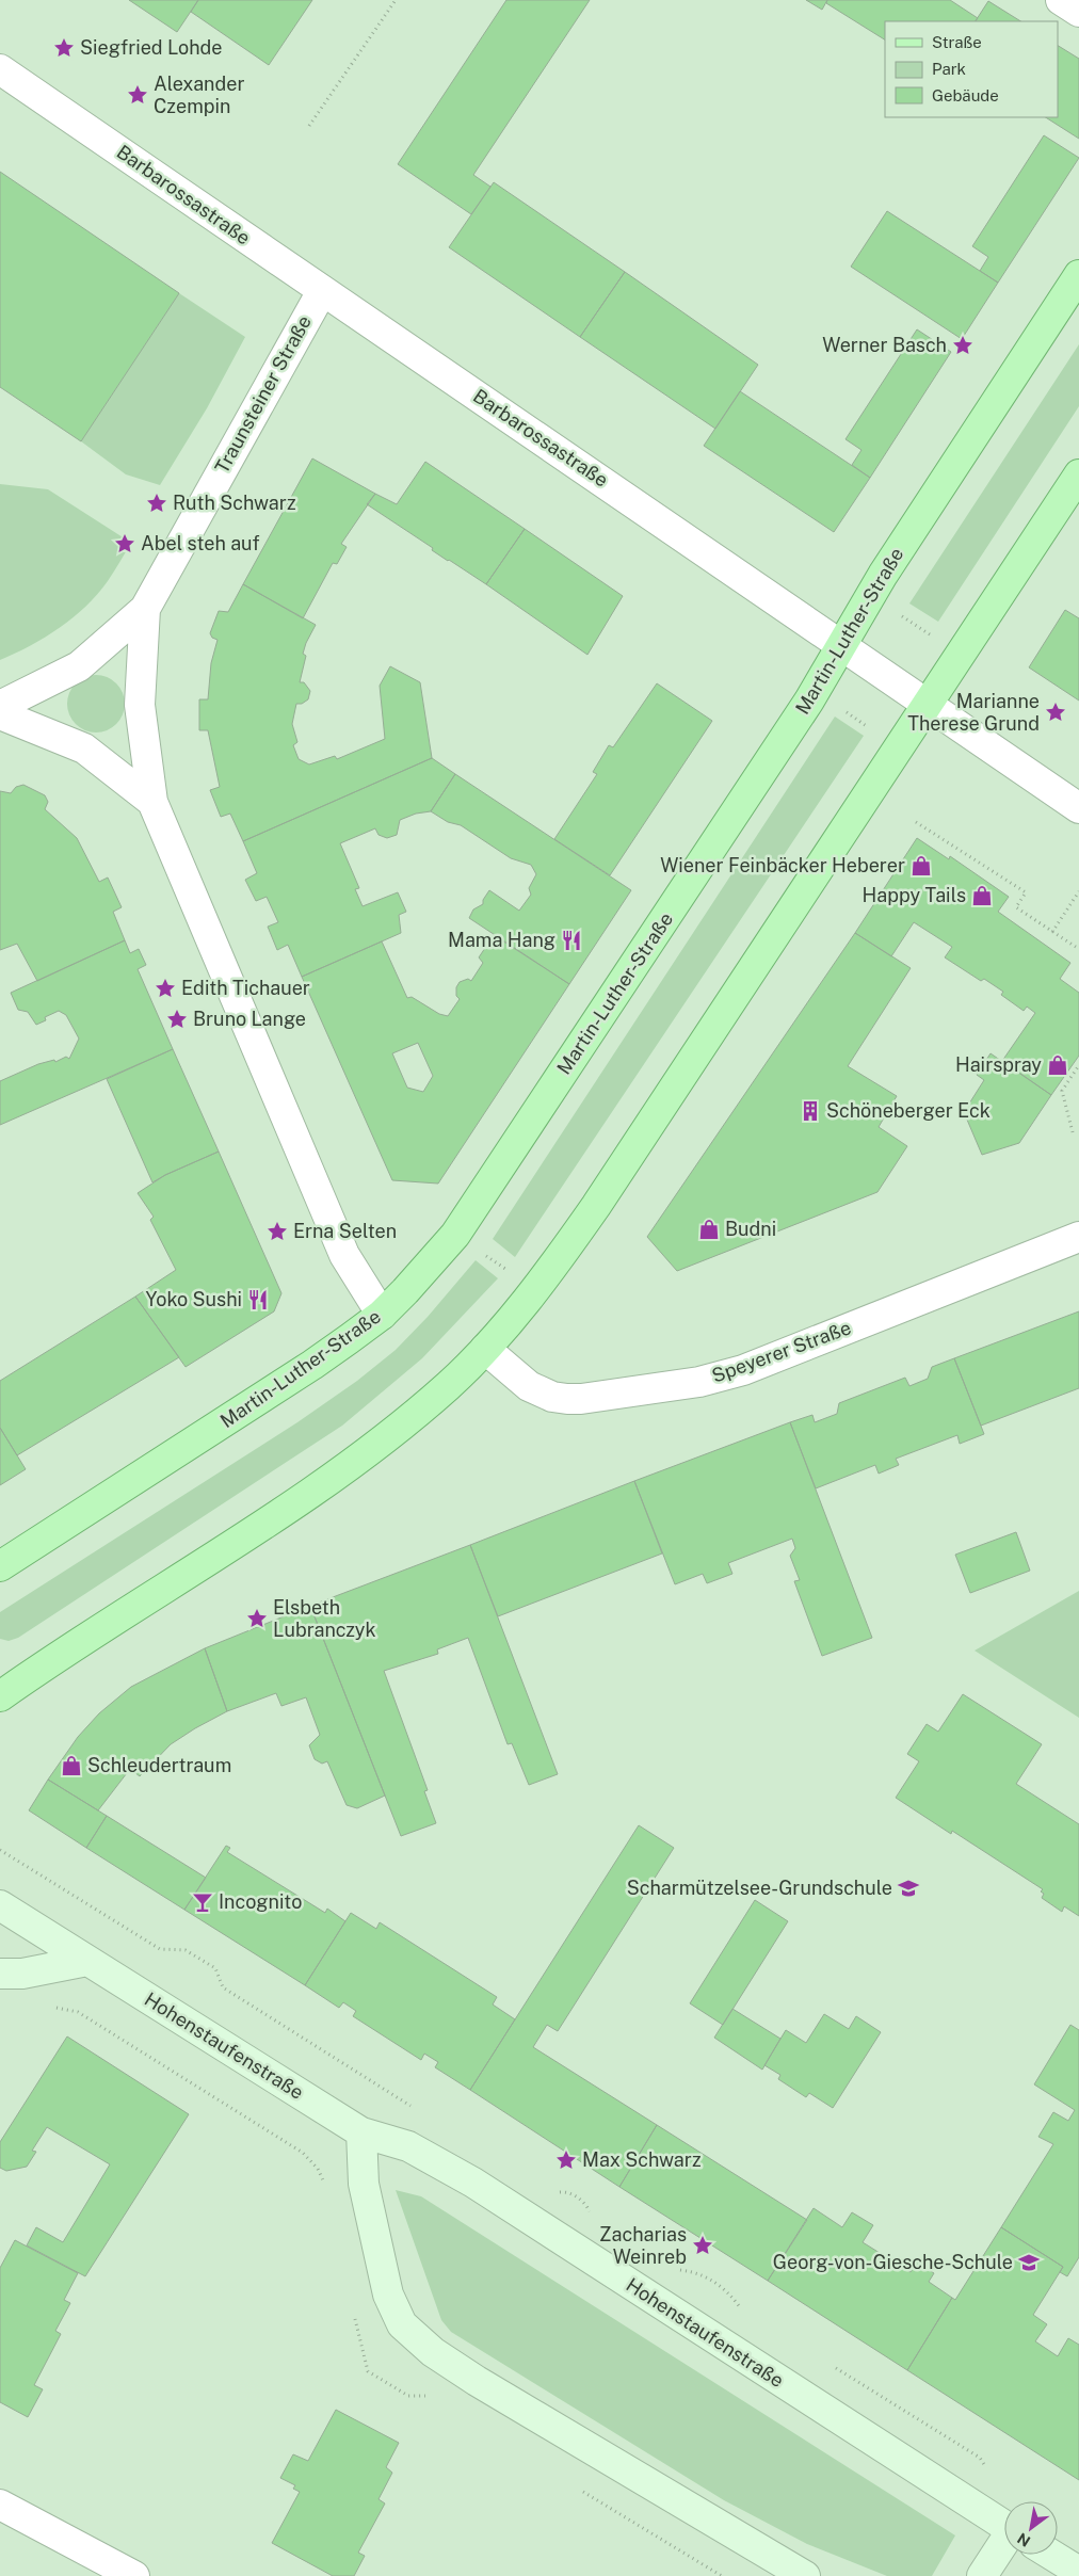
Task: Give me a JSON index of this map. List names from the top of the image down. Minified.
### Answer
{"streets":{"main road":["Martin-Luther-Straße","Hohenstaufenstraße"],"street":["Barbarossastraße","Traunsteiner Straße","Speyerer Straße"]},"crossings":[["Barbarossastraße","Traunsteiner Straße"],["Barbarossastraße","Martin-Luther-Straße"],["Traunsteiner Straße","Martin-Luther-Straße"]],"places":{"place":["Siegfried Lohde","Alexander Czempin","Werner Basch","Ruth Schwarz","Abel steh auf","Marianne Therese Grund","Edith Tichauer","Bruno Lange","Erna Selten","Elsbeth Lubranczyk","Max Schwarz","Zacharias Weinreb"],"shop":["Wiener Feinbäcker Heberer","Happy Tails","Hairspray","Budni","Schleudertraum"],"restaurant":["Mama Hang","Yoko Sushi"],"building":["Schöneberger Eck"],"school or university":["Scharmützelsee-Grundschule","Georg-von-Giesche-Schule"],"bar":["Incognito"]},"legend":["Straße","Park","Gebäude"],"north":"bottom left"}
